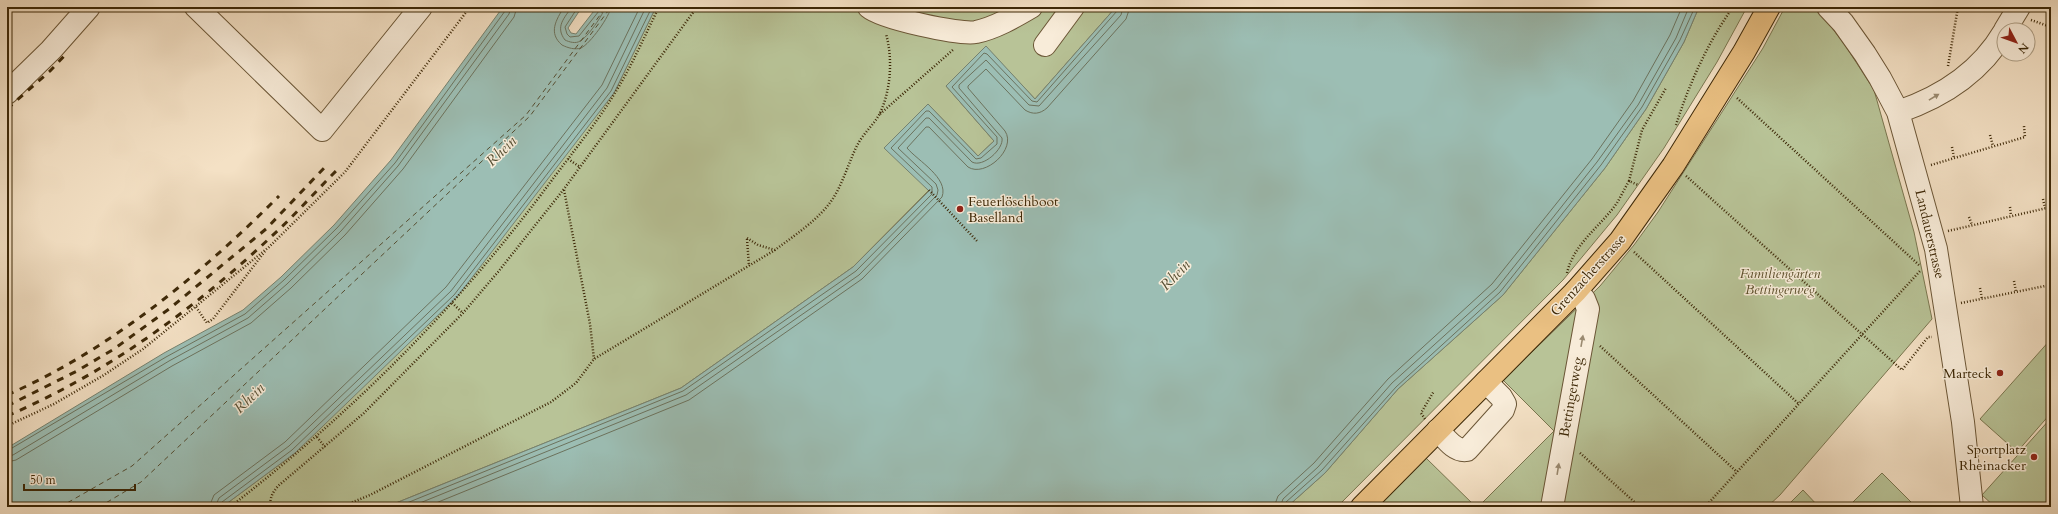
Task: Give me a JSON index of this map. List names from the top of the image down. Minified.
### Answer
{"streets":{"main road":["Grenzacherstrasse"],"street":["Landauerstrasse","Bettingerweg"]},"crossings":[["Grenzacherstrasse","Bettingerweg"]],"one_way":["Bettingerweg"],"water":["Rhein"],"parks":["Familiengärten Bettingerweg"],"places":["Feuerlöschboot Baselland","Marteck","Sportplatz Rheinacker"],"scale_bar":"50 m","north":"bottom right"}
